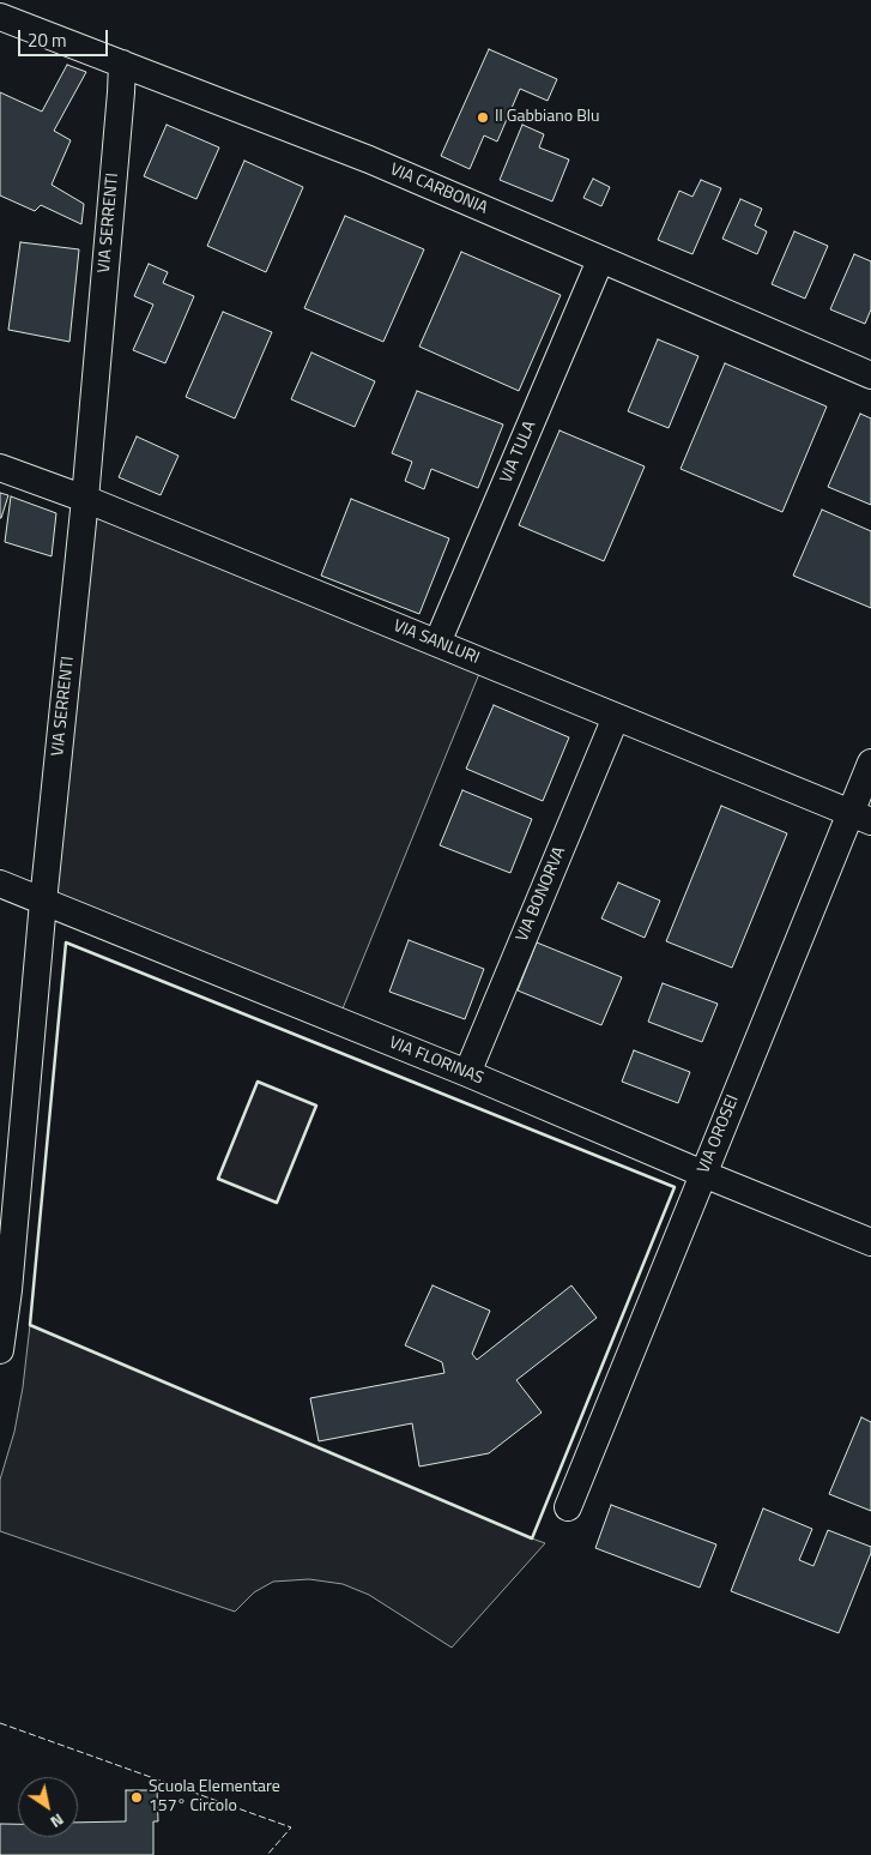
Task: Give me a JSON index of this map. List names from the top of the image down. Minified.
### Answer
{"streets":{"street":["VIA CARBONIA","VIA SERRENTI","VIA TULA","VIA SANLURI","VIA BONORVA","VIA FLORINAS","VIA OROSEI"]},"crossings":[["VIA CARBONIA","VIA SERRENTI"],["VIA CARBONIA","VIA TULA"],["VIA SERRENTI","VIA SANLURI"],["VIA SERRENTI","VIA FLORINAS"],["VIA TULA","VIA SANLURI"],["VIA SANLURI","VIA BONORVA"],["VIA SANLURI","VIA OROSEI"],["VIA BONORVA","VIA FLORINAS"],["VIA FLORINAS","VIA OROSEI"]],"places":["Il Gabbiano Blu","Scuola Elementare 157° Circolo"],"scale_bar":"20 m","north":"bottom right"}
